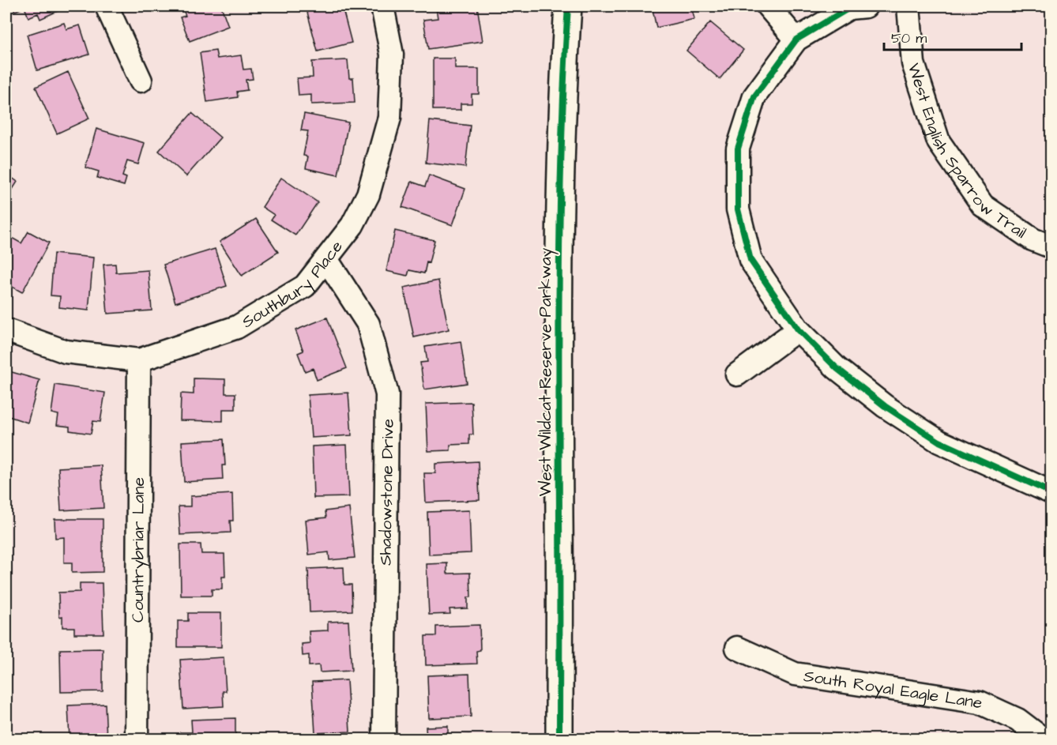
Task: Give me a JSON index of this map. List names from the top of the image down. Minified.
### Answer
{"streets":{"main road":["West Wildcat Reserve Parkway"],"street":["West English Sparrow Trail","Southbury Place","Shadowstone Drive","Countrybriar Lane","South Royal Eagle Lane"]},"crossings":[["Southbury Place","Shadowstone Drive"],["Southbury Place","Countrybriar Lane"]],"scale_bar":"50 m"}
